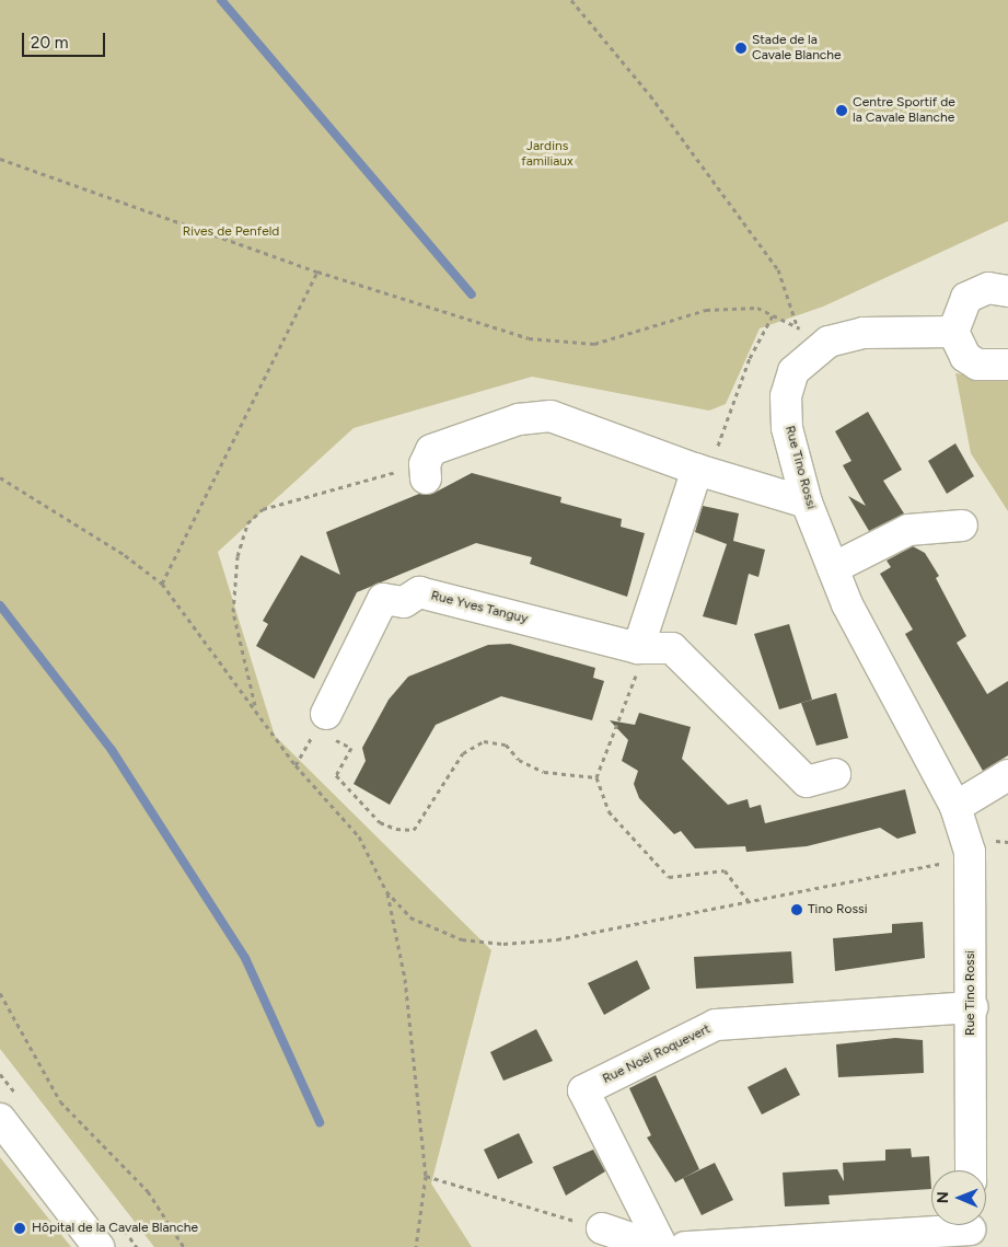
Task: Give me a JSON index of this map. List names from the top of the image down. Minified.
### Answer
{"streets":{"street":["Rue Tino Rossi","Rue Yves Tanguy","Rue Noël Roquevert"]},"crossings":[["Rue Tino Rossi","Rue Noël Roquevert"]],"parks":["Jardins familiaux","Rives de Penfeld"],"places":["Stade de la Cavale Blanche","Centre Sportif de la Cavale Blanche","Tino Rossi","Hôpital de la Cavale Blanche"],"scale_bar":"20 m","north":"left"}
